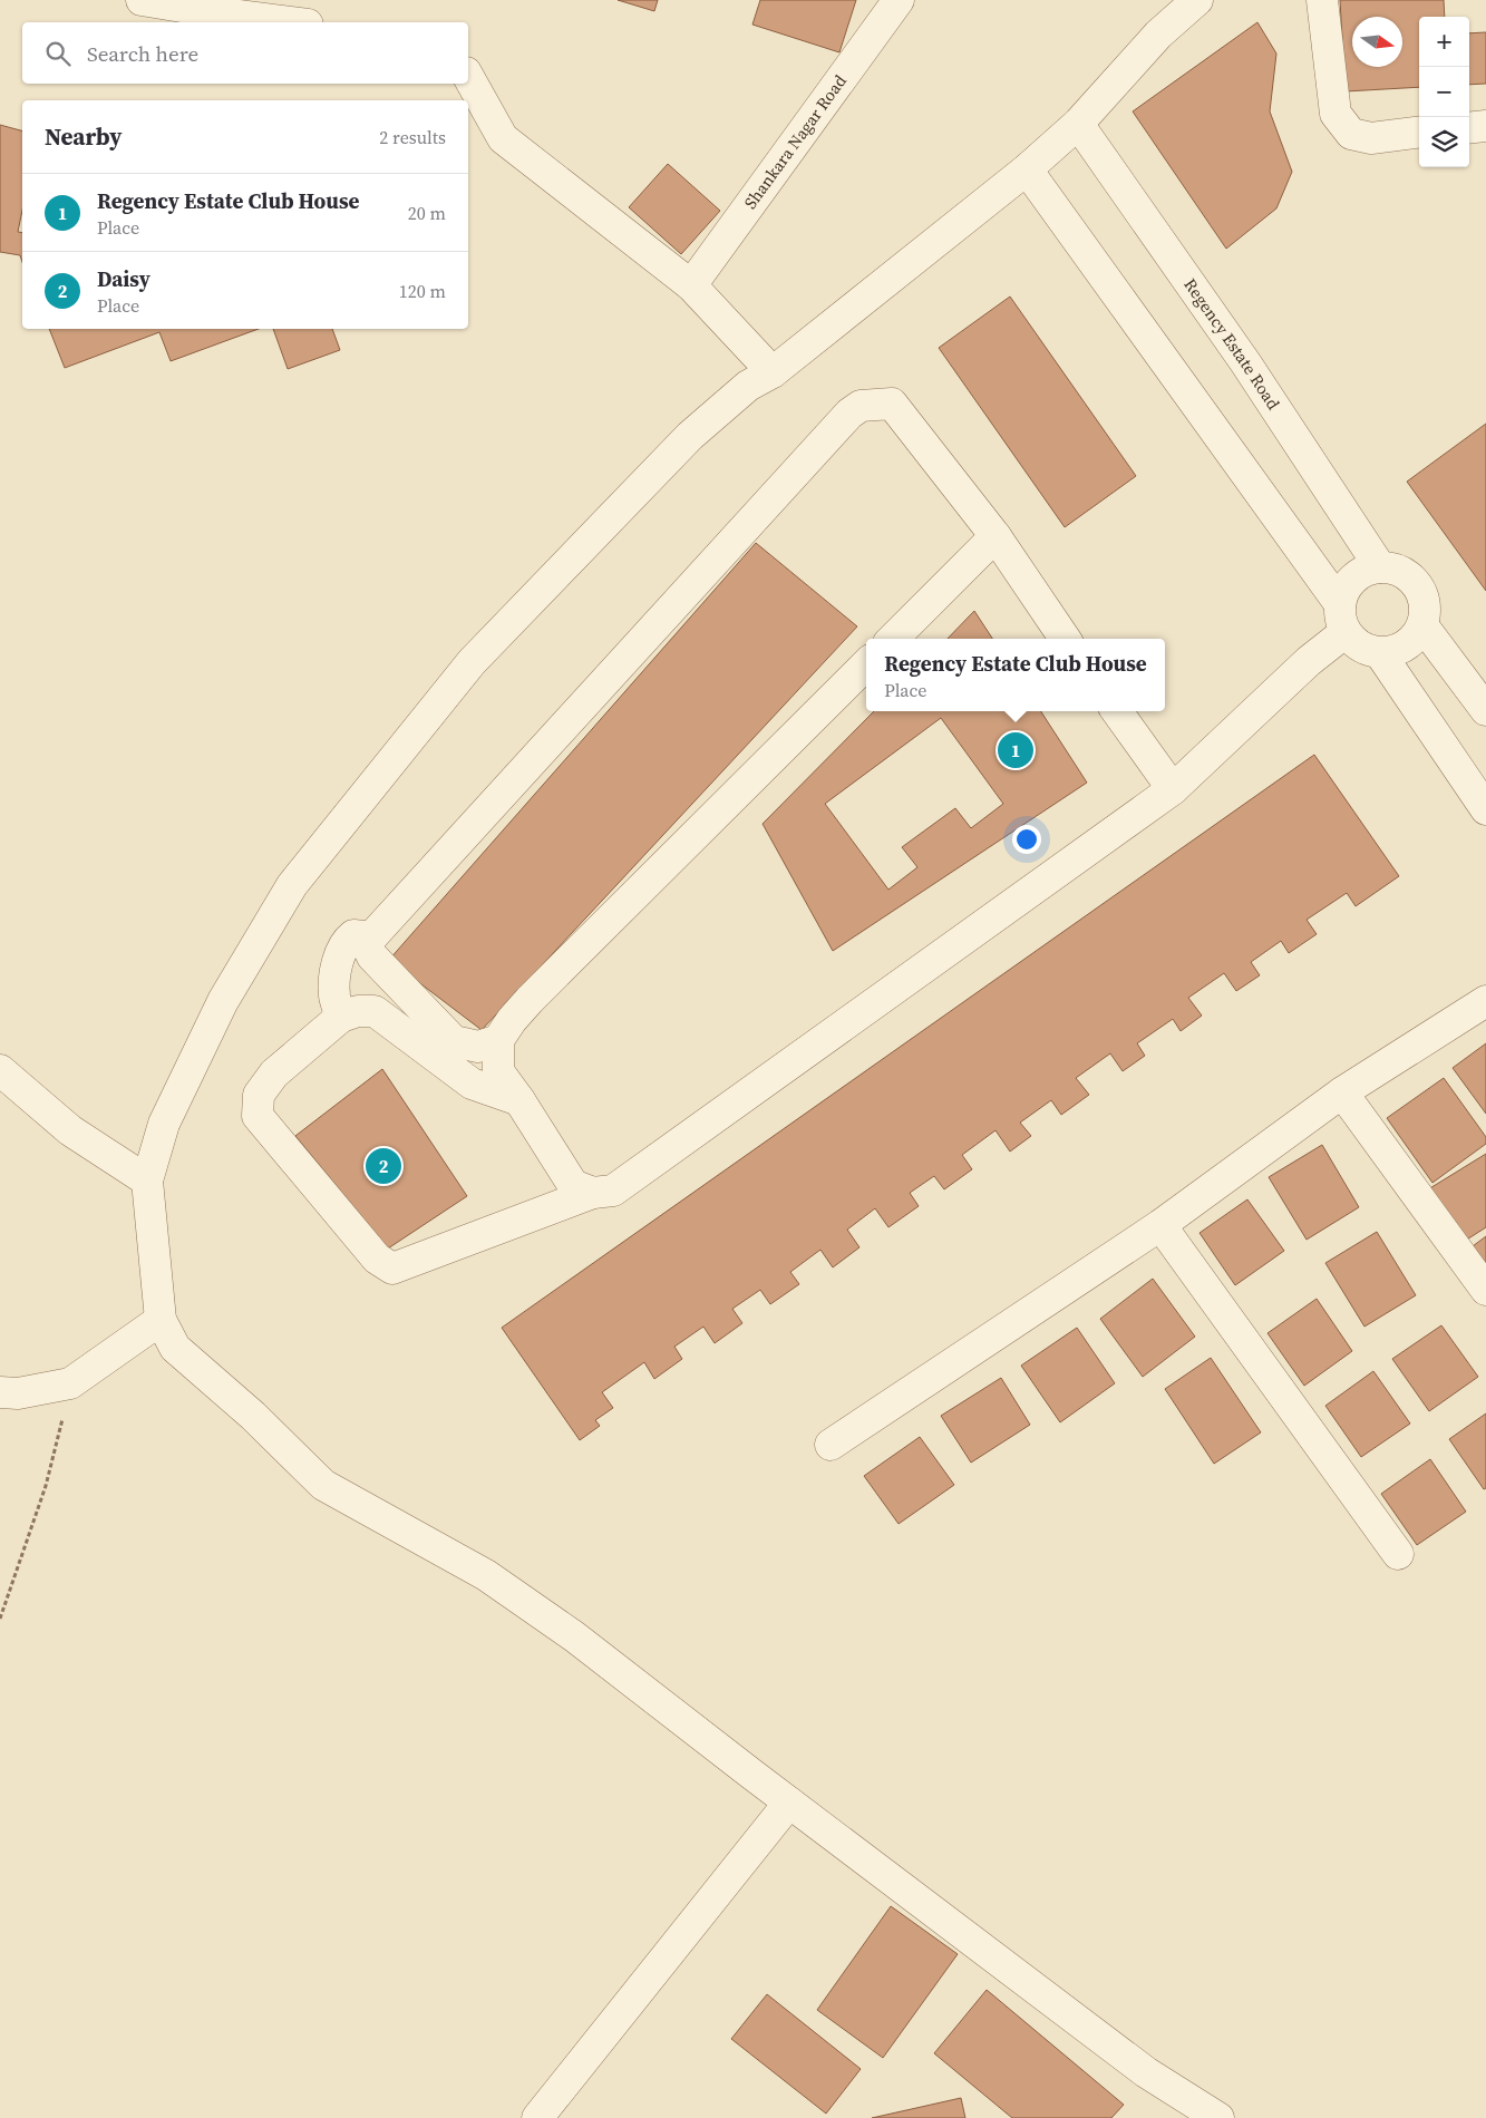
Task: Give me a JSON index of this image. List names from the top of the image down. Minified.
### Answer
{"streets":{"street":["Shankara Nagar Road","Regency Estate Road"]},"north":"right","page":{"map_buttons":["+","−"],"search":"Search here","heading":["Nearby","2 results"],"list":[{"mark":"1","name":"Regency Estate Club House","note":"Place","value":"20 m"},{"mark":"2","name":"Daisy","note":"Place","value":"120 m"}],"popup":["Regency Estate Club House","Place"],"pins":["1","2"]}}
